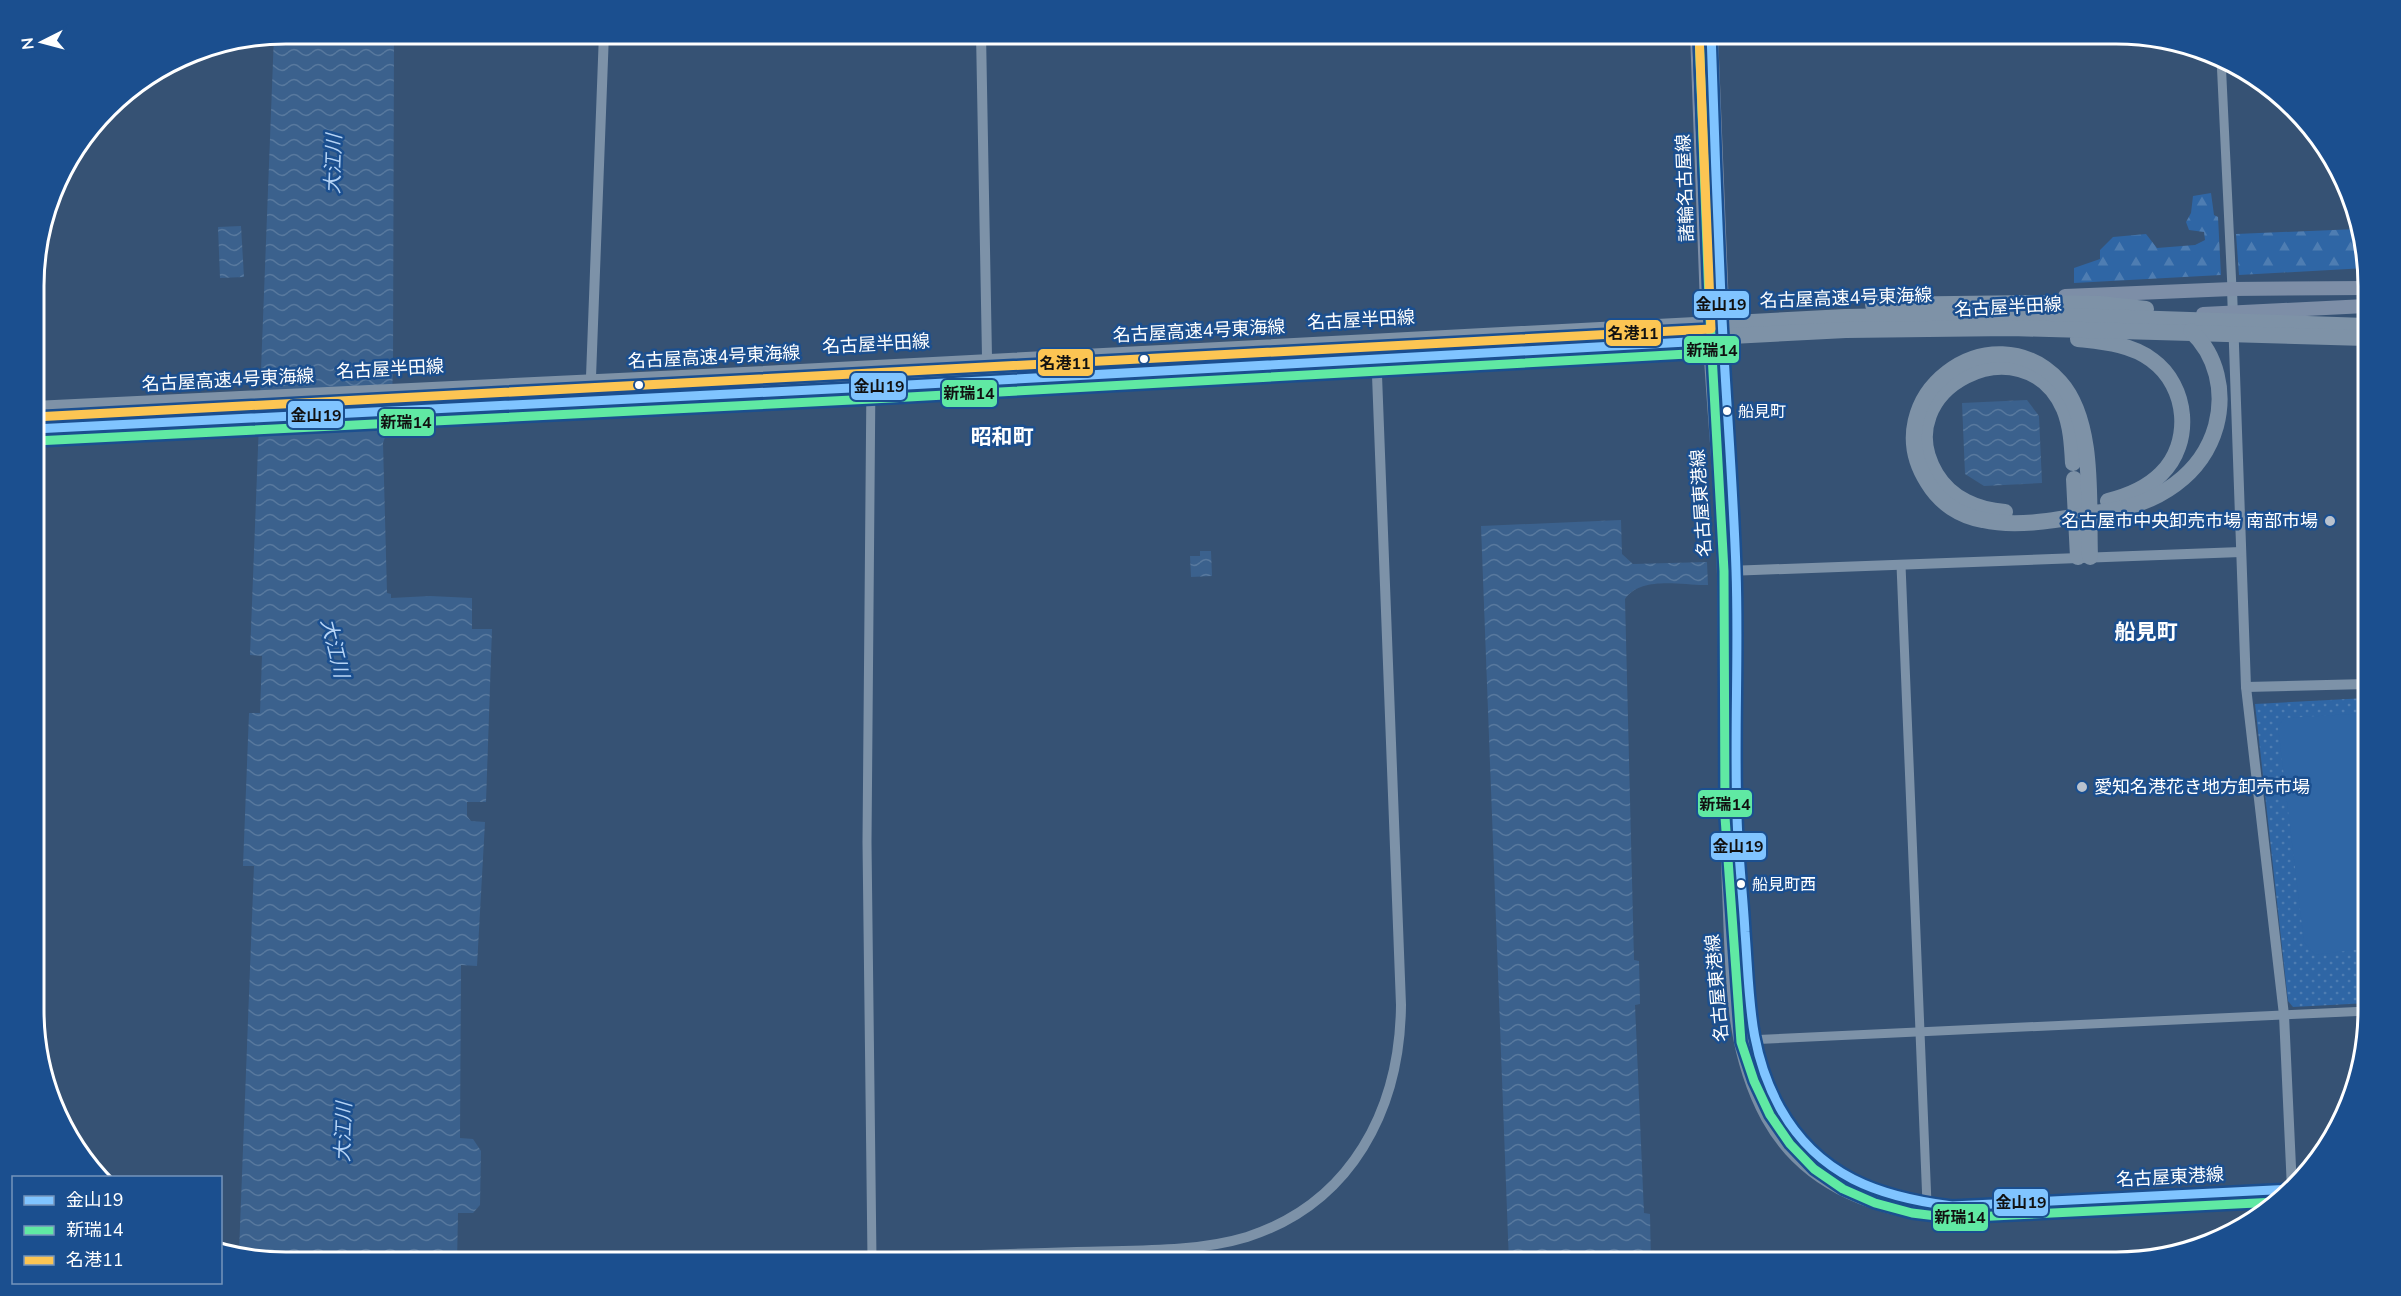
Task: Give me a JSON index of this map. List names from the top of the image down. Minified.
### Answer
{"streets":{"highway":["名古屋高速4号東海線"],"main road":["諸輪名古屋線","名古屋半田線","名古屋東港線"]},"crossings":[["諸輪名古屋線","名古屋高速4号東海線"],["諸輪名古屋線","名古屋半田線"],["諸輪名古屋線","名古屋東港線"],["名古屋高速4号東海線","名古屋半田線"],["名古屋半田線","名古屋東港線"]],"districts":["昭和町","船見町"],"water":["大江川"],"places":["船見町","名古屋市中央卸売市場 南部市場","愛知名港花き地方卸売市場","船見町西"],"lines":["transit line 金山19","transit line 新瑞14","transit line 名港11"],"legend":["金山19","新瑞14","名港11"],"north":"left"}
